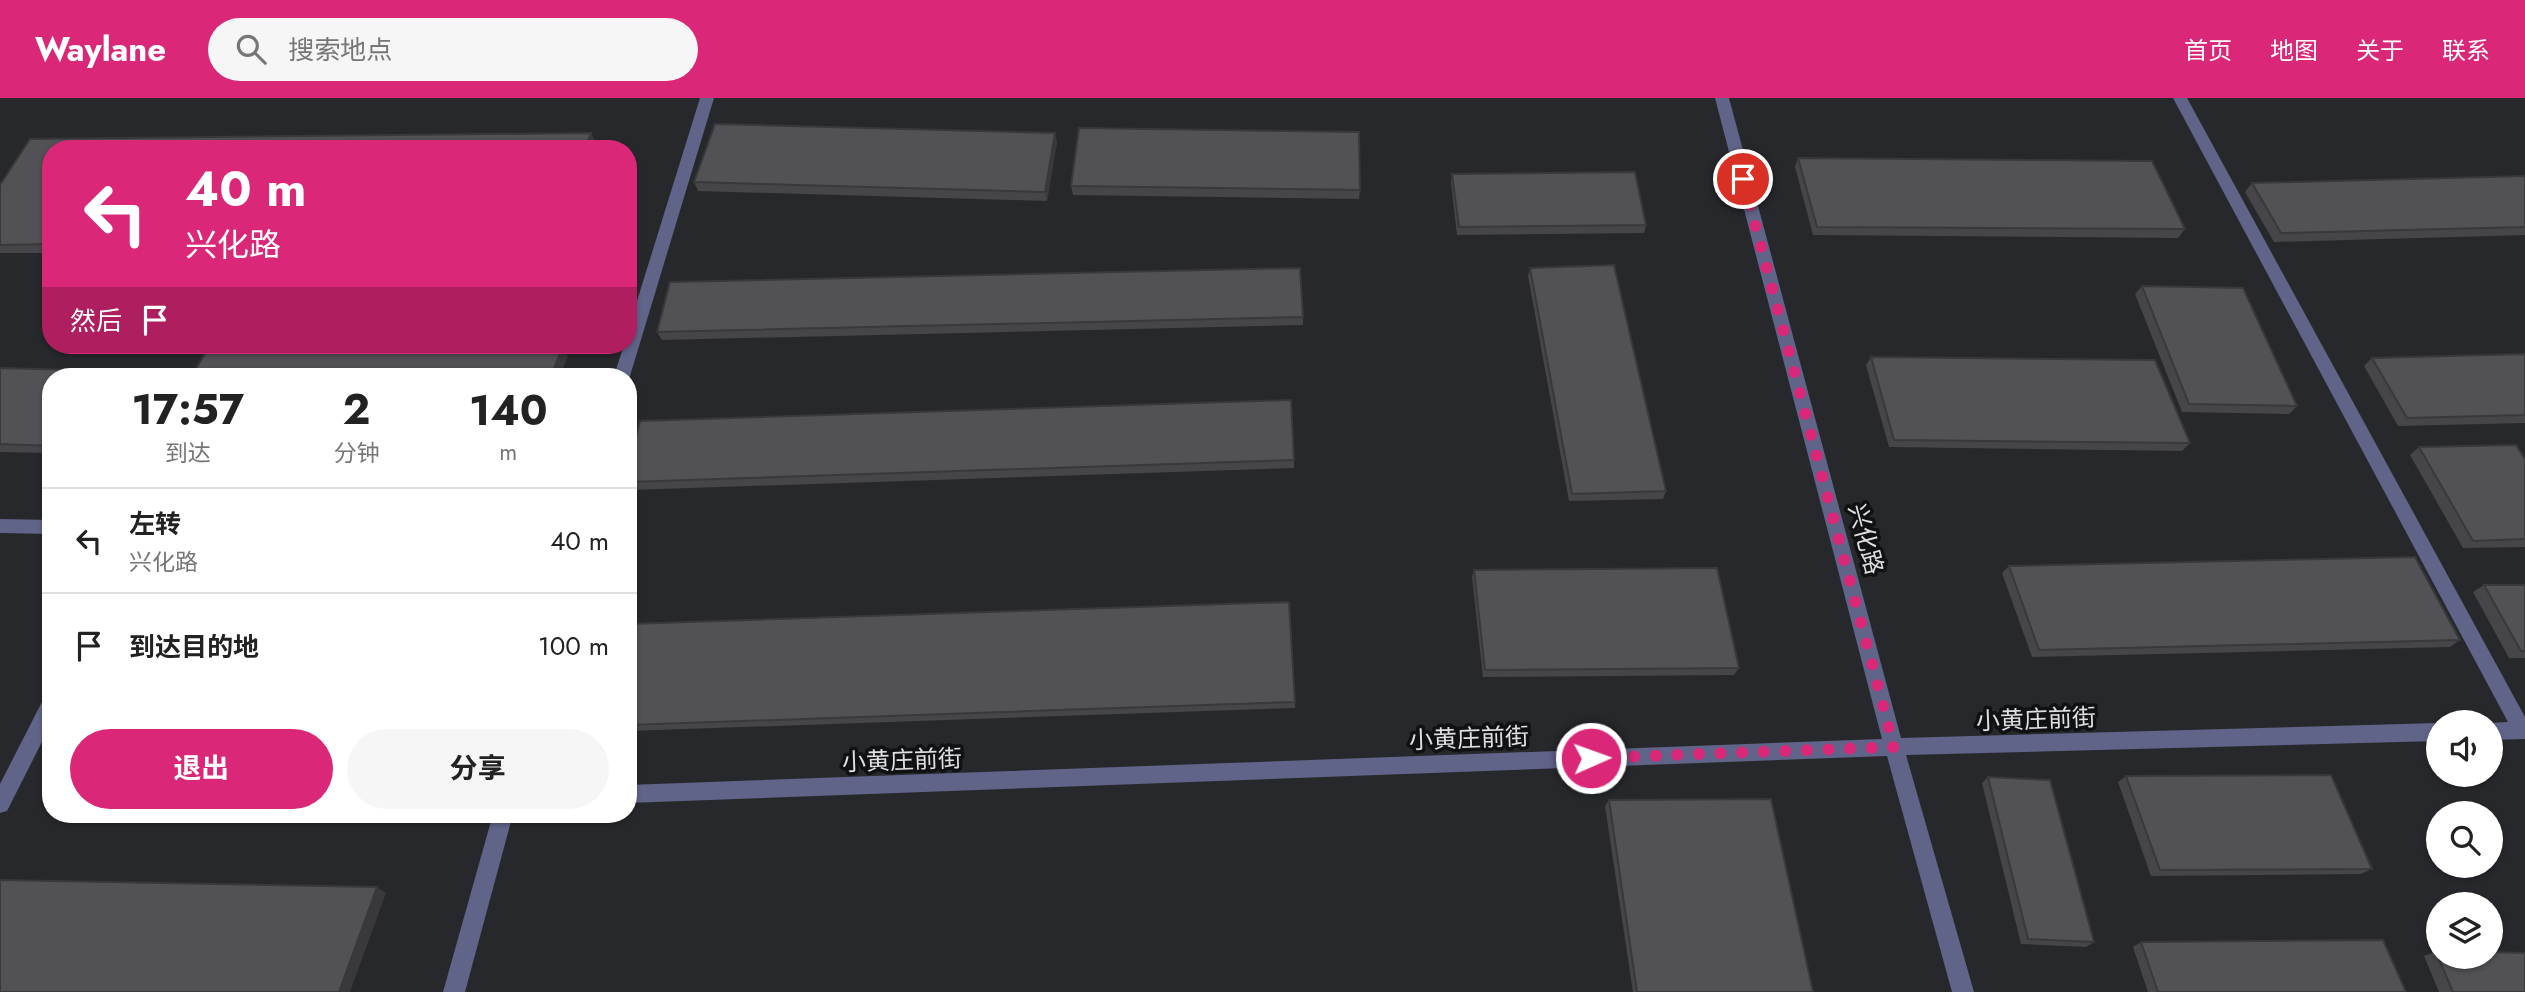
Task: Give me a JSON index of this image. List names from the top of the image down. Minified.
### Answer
{"streets":{"street":["兴化路","小黄庄前街"]},"crossings":[["兴化路","小黄庄前街"]],"page":{"header":"Waylane","search":"搜索地点","nav":["首页","地图","关于","联系"],"turn":["40 m","兴化路"],"then":"然后","eta":["17:57","到达","2","分钟","140","m"],"list":[{"name":"左转","note":"兴化路","value":"40 m"},{"name":"到达目的地","value":"100 m"}],"buttons":["退出","分享"]}}
